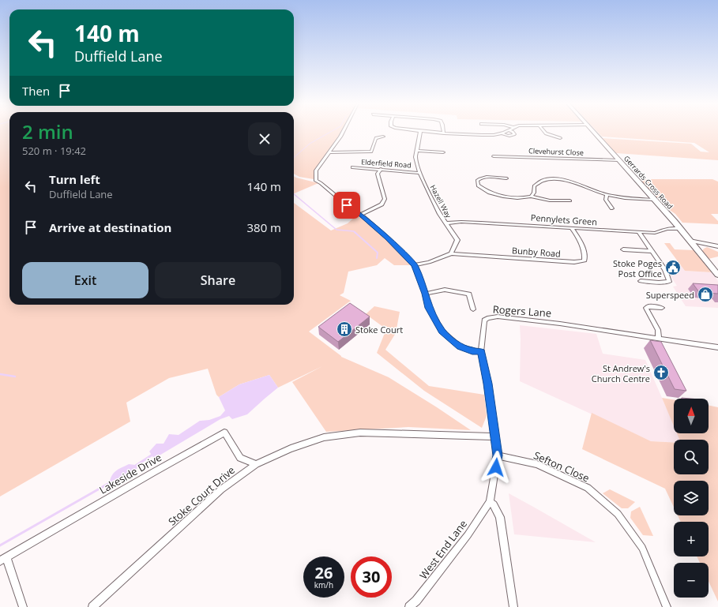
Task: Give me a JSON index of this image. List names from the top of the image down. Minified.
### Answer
{"streets":{"main road":["Gerrards Cross Road"],"street":["Clevehurst Close","Elderfield Road","Hazell Way","Pennylets Green","Bunby Road","Rogers Lane","Sefton Close","Lakeside Drive","Stoke Court Drive","West End Lane"]},"crossings":[["Clevehurst Close","Gerrards Cross Road"],["Elderfield Road","Hazell Way"],["Gerrards Cross Road","Pennylets Green"],["Hazell Way","Pennylets Green"],["Hazell Way","Bunby Road"],["Pennylets Green","Bunby Road"],["Rogers Lane","Sefton Close"],["Rogers Lane","Stoke Court Drive"],["Rogers Lane","West End Lane"],["Lakeside Drive","Stoke Court Drive"]],"places":{"public building":["Stoke Poges Post Office"],"shop":["Superspeed"],"building":["Stoke Court"],"church":["St Andrew's Church Centre"]},"north":"top","page":{"turn":["140 m","Duffield Lane"],"then":"Then","heading":["2 min","520 m · 19:42"],"list":[{"name":"Turn left","note":"Duffield Lane","value":"140 m"},{"name":"Arrive at destination","value":"380 m"}],"buttons":["Exit","Share"],"map_buttons":["+","−"],"speed":"26 km/h","limit":"30"}}
